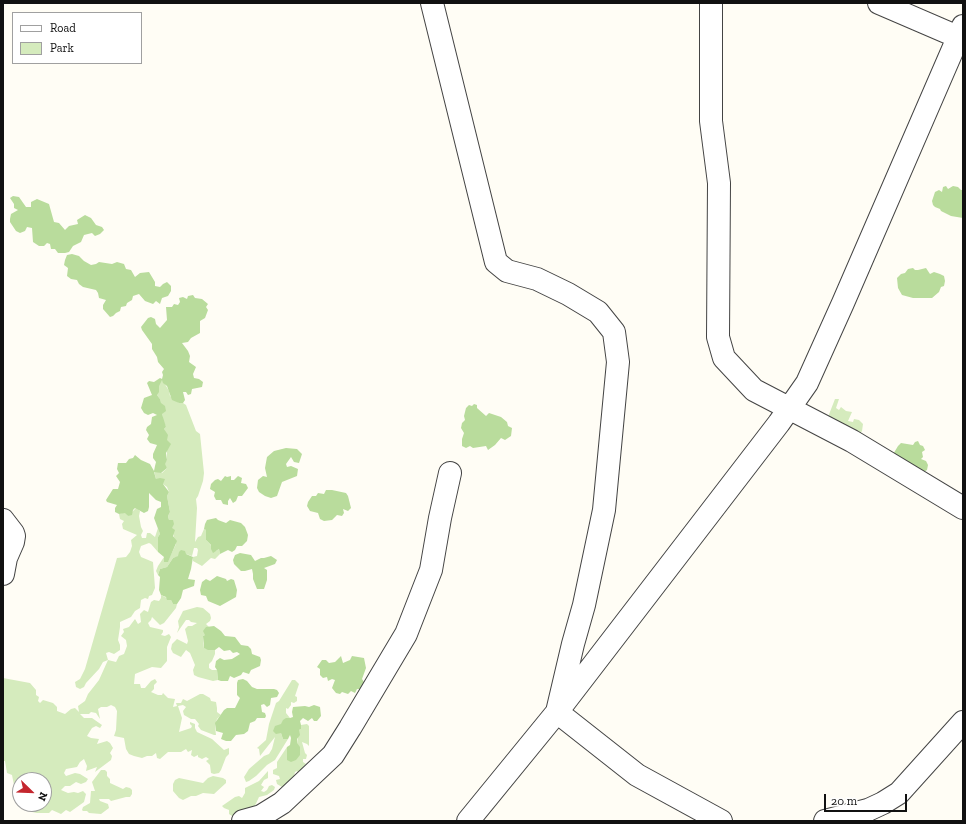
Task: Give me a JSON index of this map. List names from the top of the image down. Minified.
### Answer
{"legend":["Road","Park"],"scale_bar":"20 m","north":"bottom right"}
